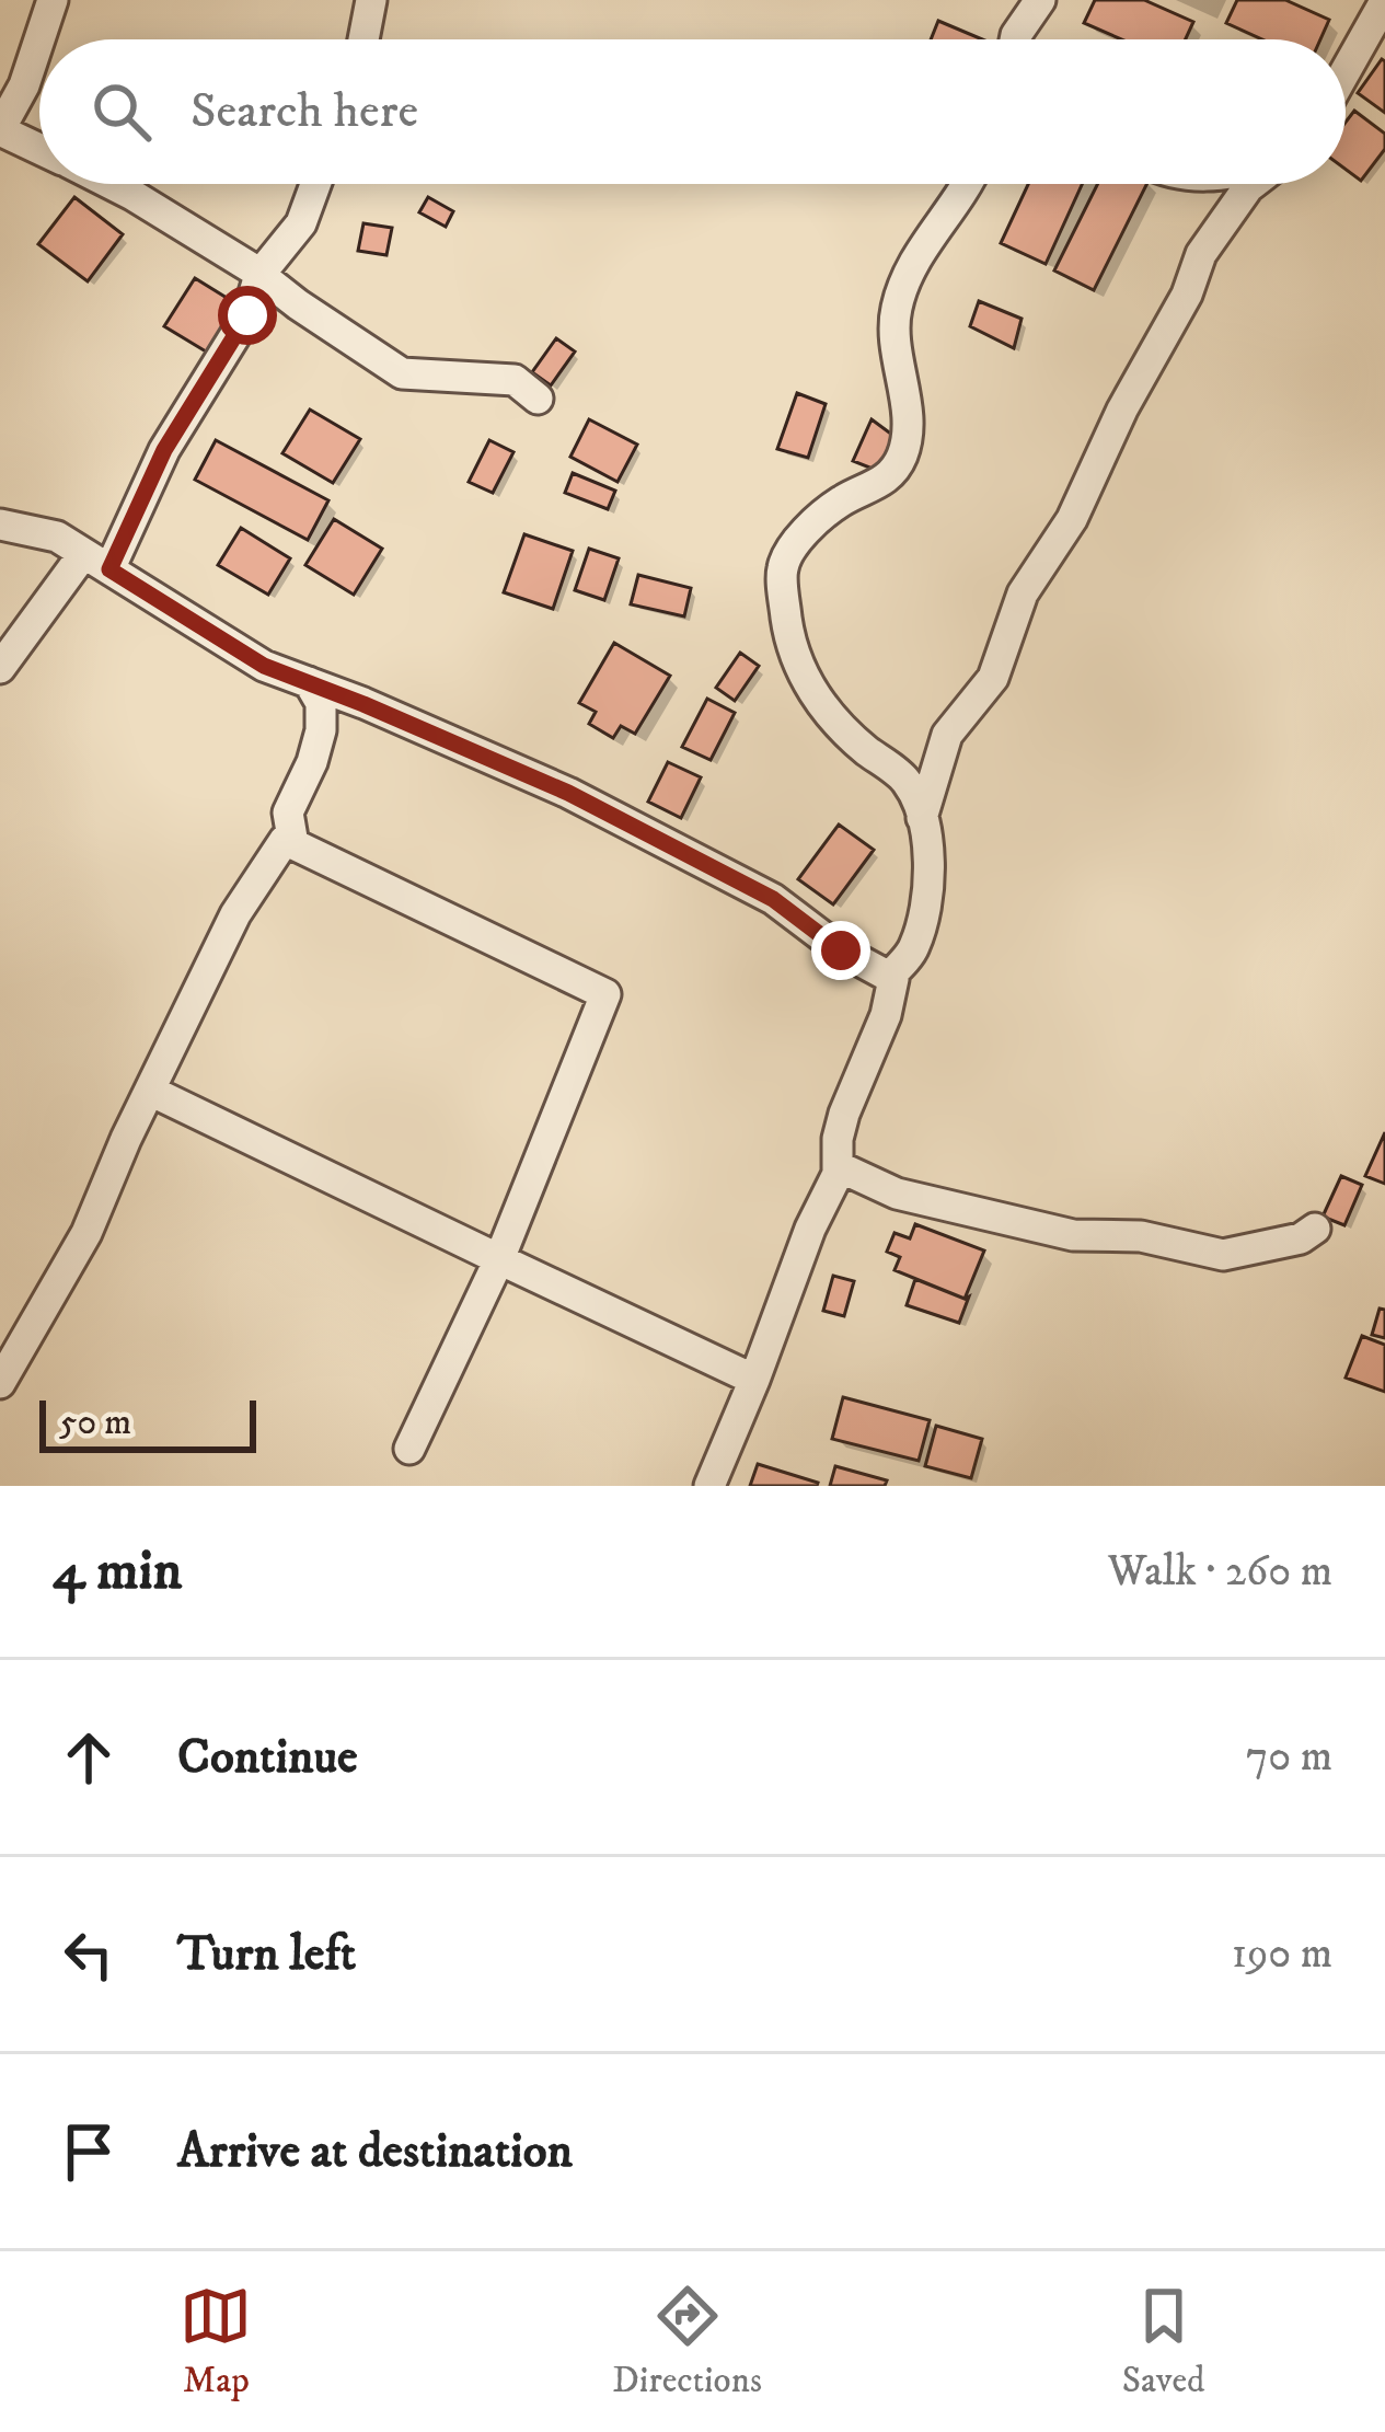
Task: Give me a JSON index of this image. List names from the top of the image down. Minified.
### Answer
{"scale_bar":"50 m","page":{"search":"Search here","scale":"50 m","heading":["4 min","Walk · 260 m"],"list":[["Continue","70 m"],["Turn left","190 m"],"Arrive at destination"],"nav":["Map","Directions","Saved"]}}
